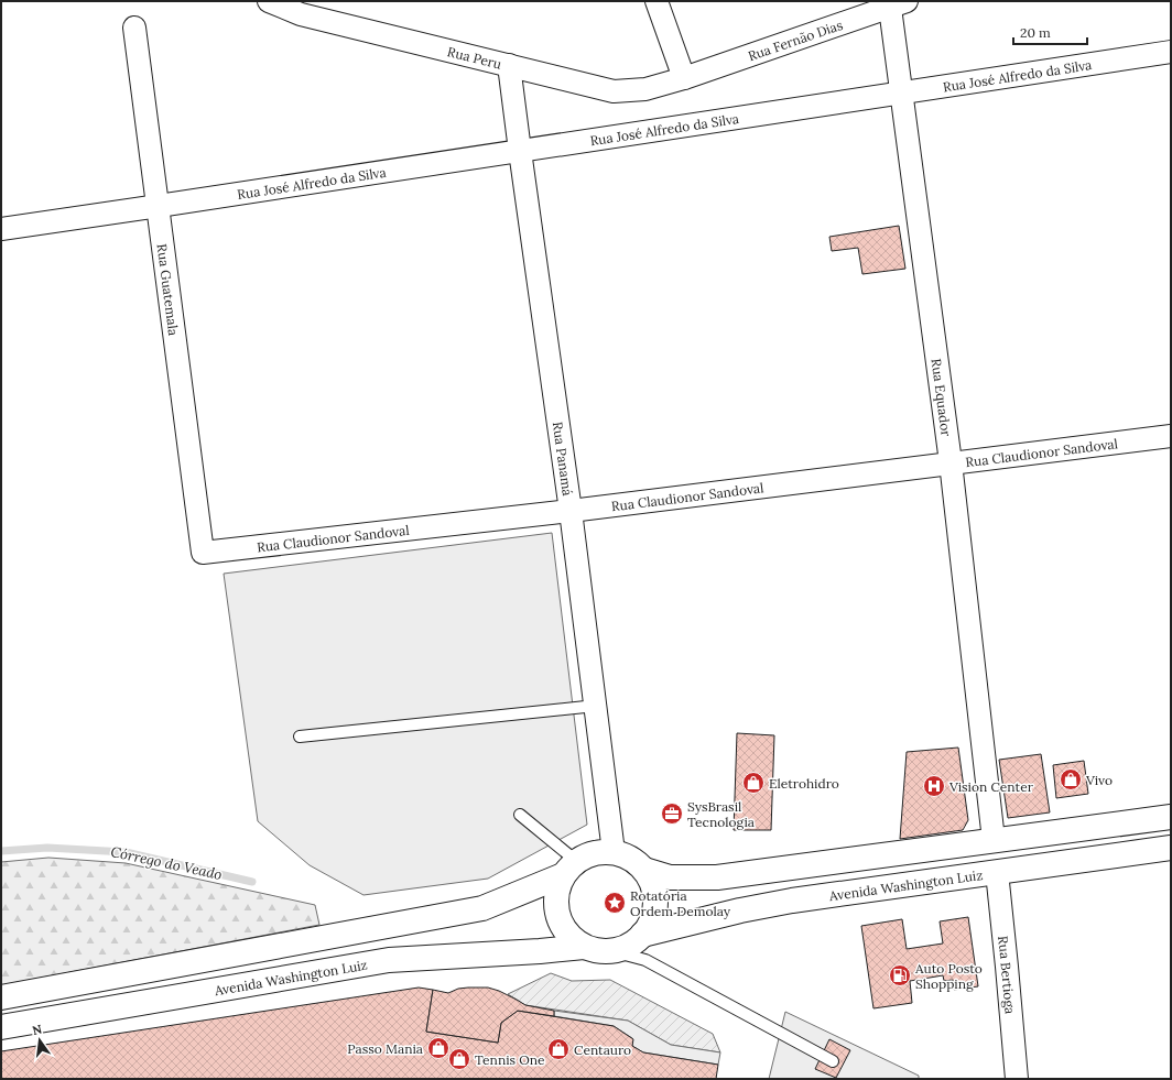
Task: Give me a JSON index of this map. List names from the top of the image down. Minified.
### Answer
{"streets":{"main road":["Avenida Washington Luiz"],"street":["Rua Fernão Dias","Rua Peru","Rua José Alfredo da Silva","Rua Guatemala","Rua Equador","Rua Claudionor Sandoval","Rua Panamá","Rua Bertioga"]},"crossings":[["Rua Fernão Dias","Rua Peru"],["Rua Fernão Dias","Rua Equador"],["Rua Peru","Rua Panamá"],["Rua José Alfredo da Silva","Rua Guatemala"],["Rua José Alfredo da Silva","Rua Equador"],["Rua José Alfredo da Silva","Rua Panamá"],["Rua Guatemala","Rua Claudionor Sandoval"],["Rua Equador","Rua Claudionor Sandoval"],["Rua Claudionor Sandoval","Rua Panamá"],["Rua Panamá","Avenida Washington Luiz"],["Avenida Washington Luiz","Rua Bertioga"]],"water":["Córrego do Veado"],"places":{"shop":["Vivo","Eletrohidro","Passo Mania","Centauro","Tennis One"],"hospital":["Vision Center"],"office":["SysBrasil Tecnologia"],"place":["Rotatória Ordem Demolay"],"fuel station":["Auto Posto Shopping"]},"scale_bar":"20 m","north":"top"}
